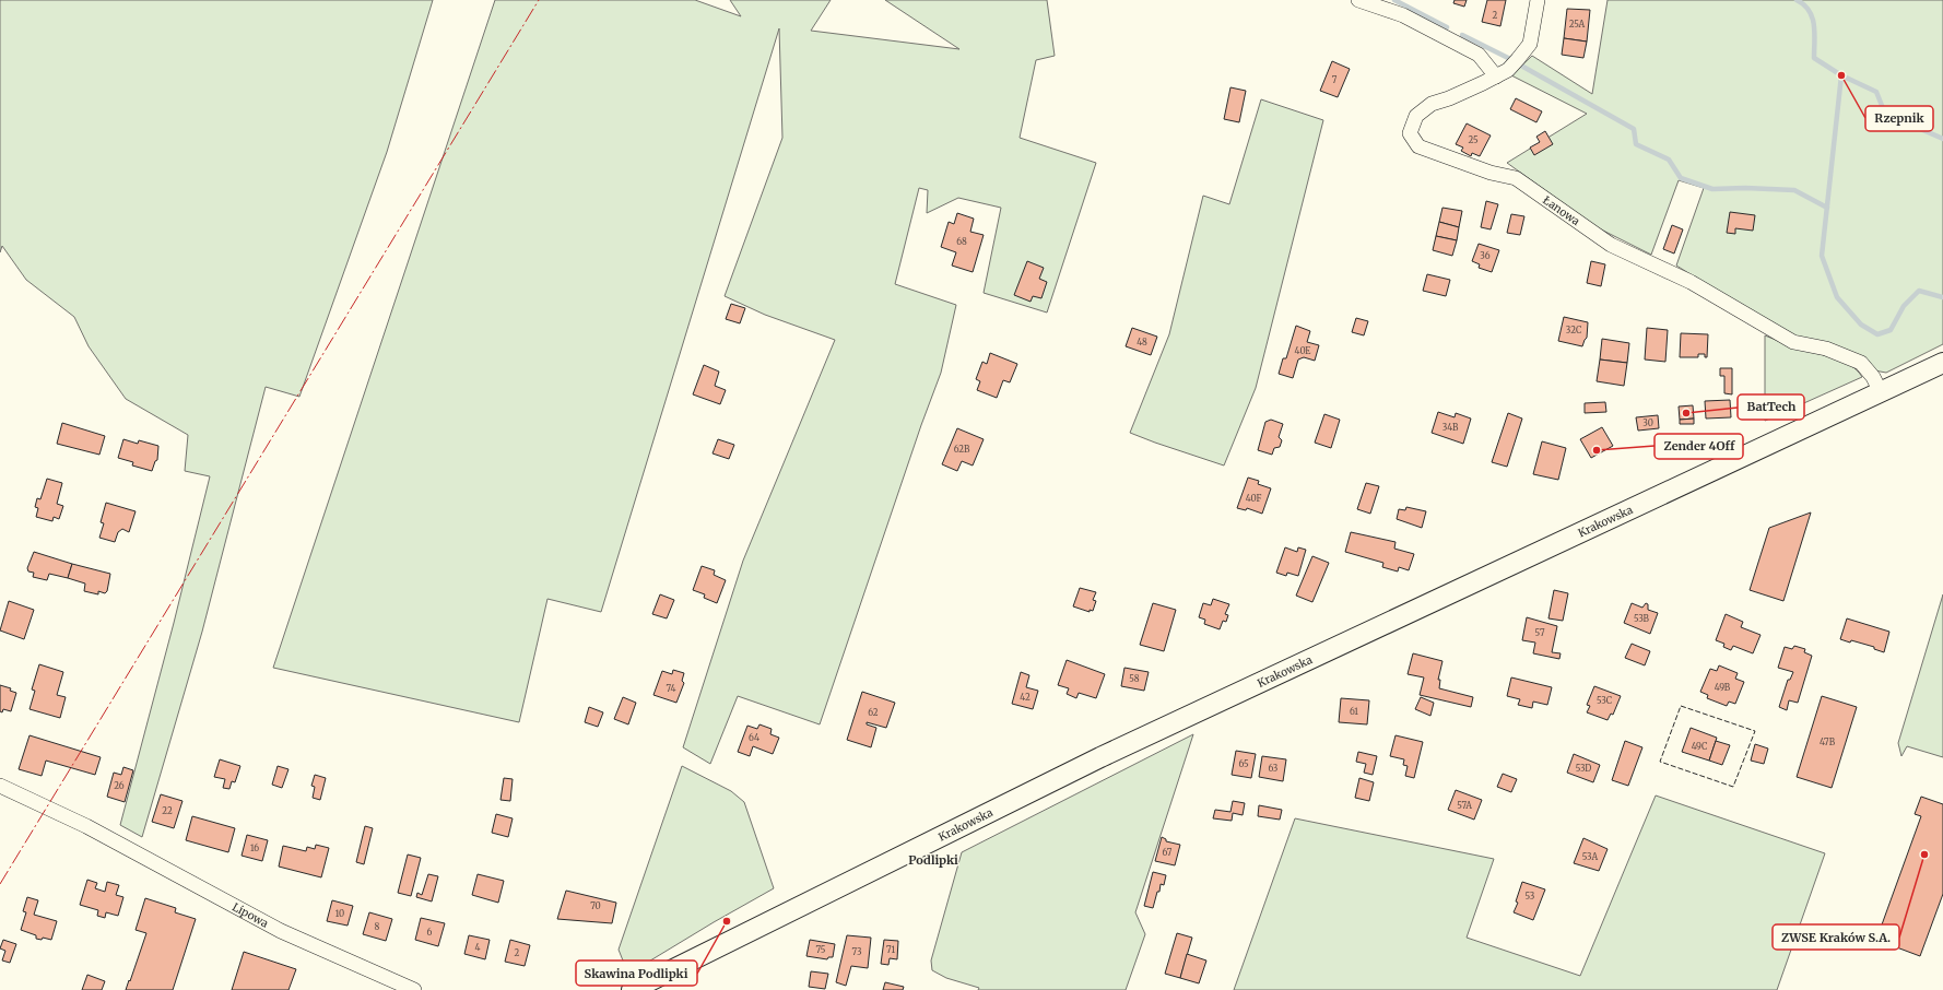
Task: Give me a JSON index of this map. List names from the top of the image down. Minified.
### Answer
{"streets":{"main road":["Krakowska"],"street":["Łanowa","Lipowa"]},"crossings":[["Łanowa","Krakowska"]],"districts":["Podlipki"],"places":["Rzepnik","BatTech","Zender 4Off","ZWSE Kraków S.A.","Skawina Podlipki"],"house_numbers":["2","25A","7","25","68","36","32C","48","40E","30","34B","62B","40F","53B","57","58","49B","74","42","53C","61","62","64","47B","49C","65","63","53D","26","57A","22","16","67","53A","53","70","10","8","6","4","75","71","73","2"]}
